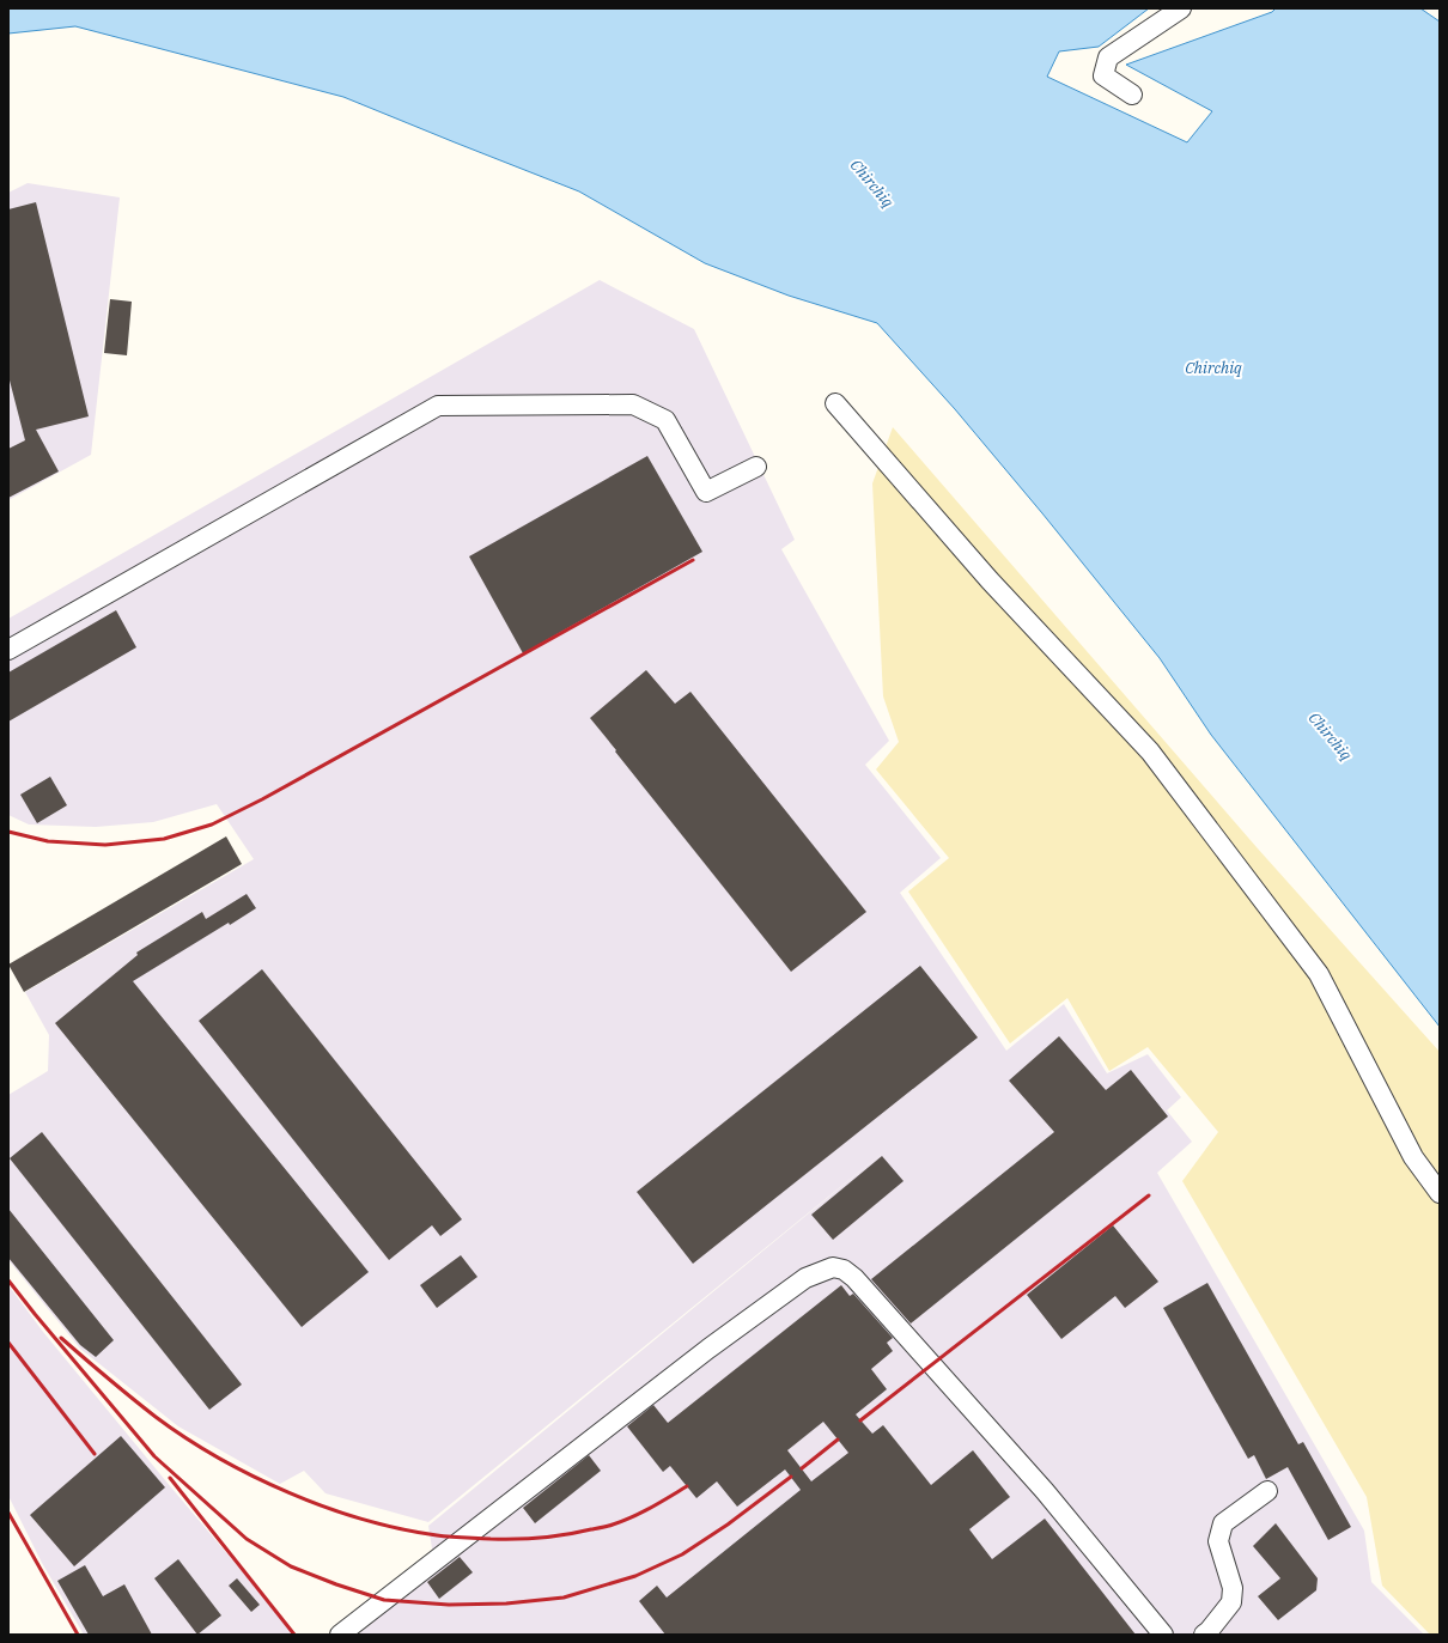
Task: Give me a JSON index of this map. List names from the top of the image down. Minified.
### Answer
{"water":["Chirchiq"]}
